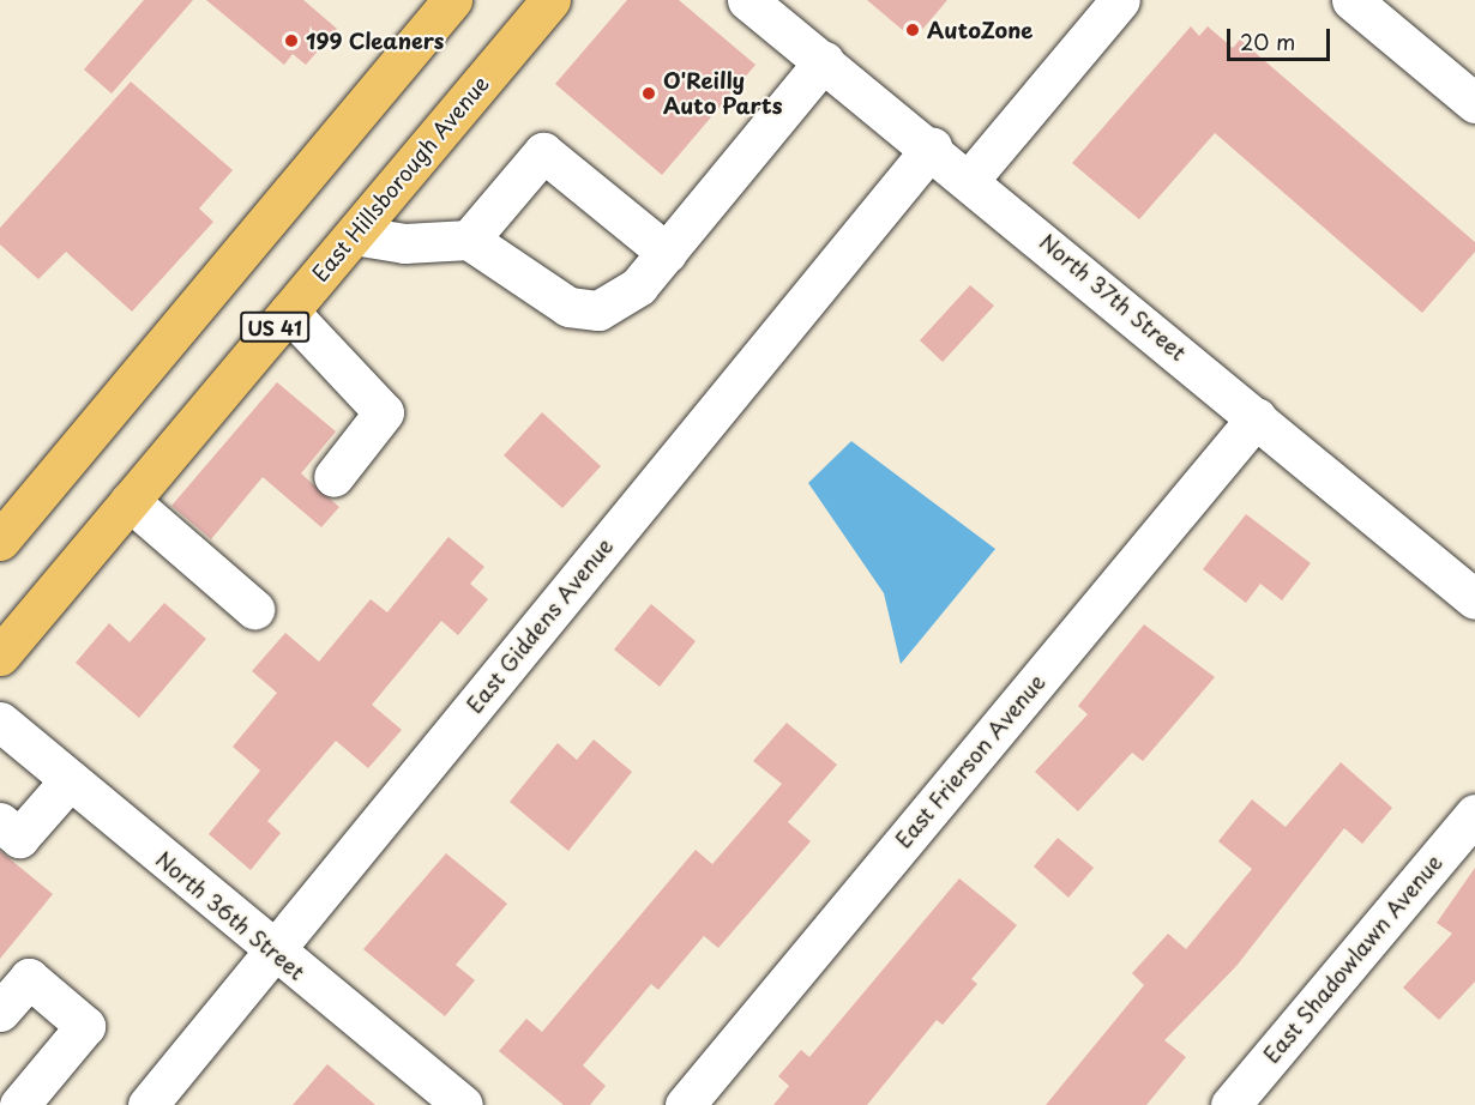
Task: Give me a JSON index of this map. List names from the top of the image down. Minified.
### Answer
{"streets":{"main road":["East Hillsborough Avenue","US 41"],"street":["North 37th Street","East Giddens Avenue","East Frierson Avenue","North 36th Street","East Shadowlawn Avenue"]},"crossings":[["North 37th Street","East Giddens Avenue"],["North 37th Street","East Frierson Avenue"],["East Giddens Avenue","North 36th Street"]],"places":["AutoZone","199 Cleaners","O'Reilly Auto Parts"],"scale_bar":"20 m"}
